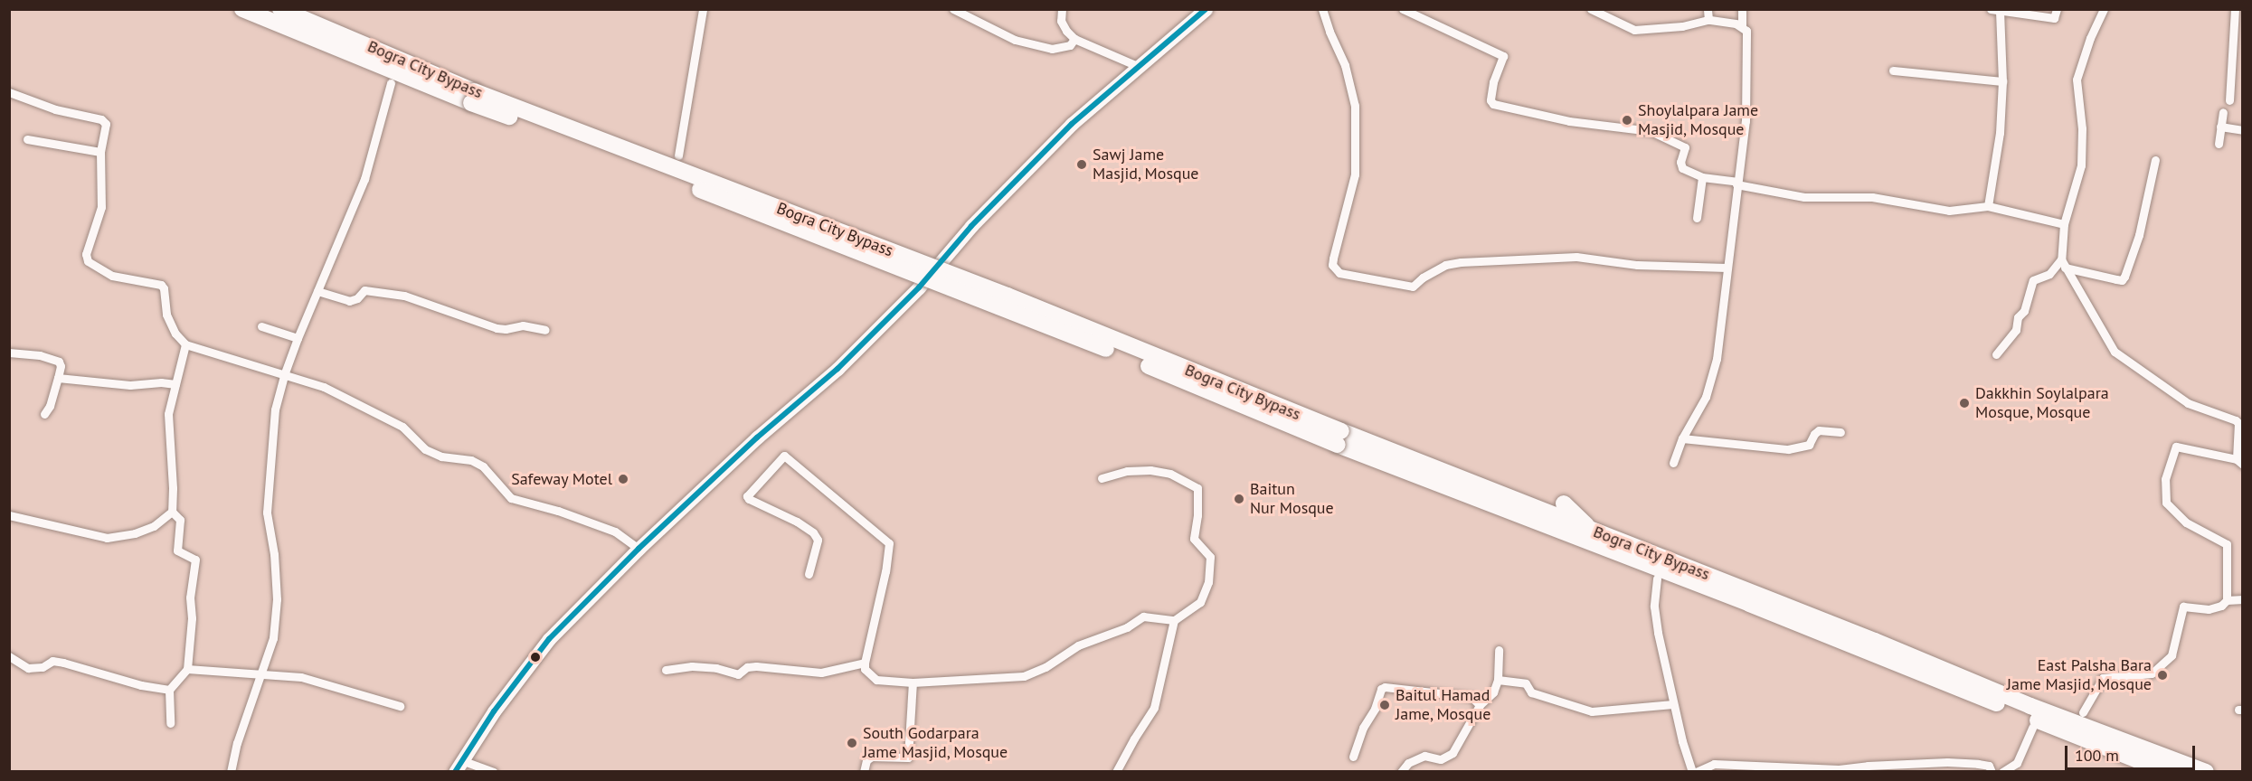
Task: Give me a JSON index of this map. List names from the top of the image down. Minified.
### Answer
{"streets":{"highway":["Bogra City Bypass"]},"places":["Shoylalpara Jame Masjid, Mosque","Sawj Jame Masjid, Mosque","Dakkhin Soylalpara Mosque, Mosque","Safeway Motel","Baitun Nur Mosque","East Palsha Bara Jame Masjid, Mosque","Baitul Hamad Jame, Mosque","South Godarpara Jame Masjid, Mosque"],"scale_bar":"100 m"}
